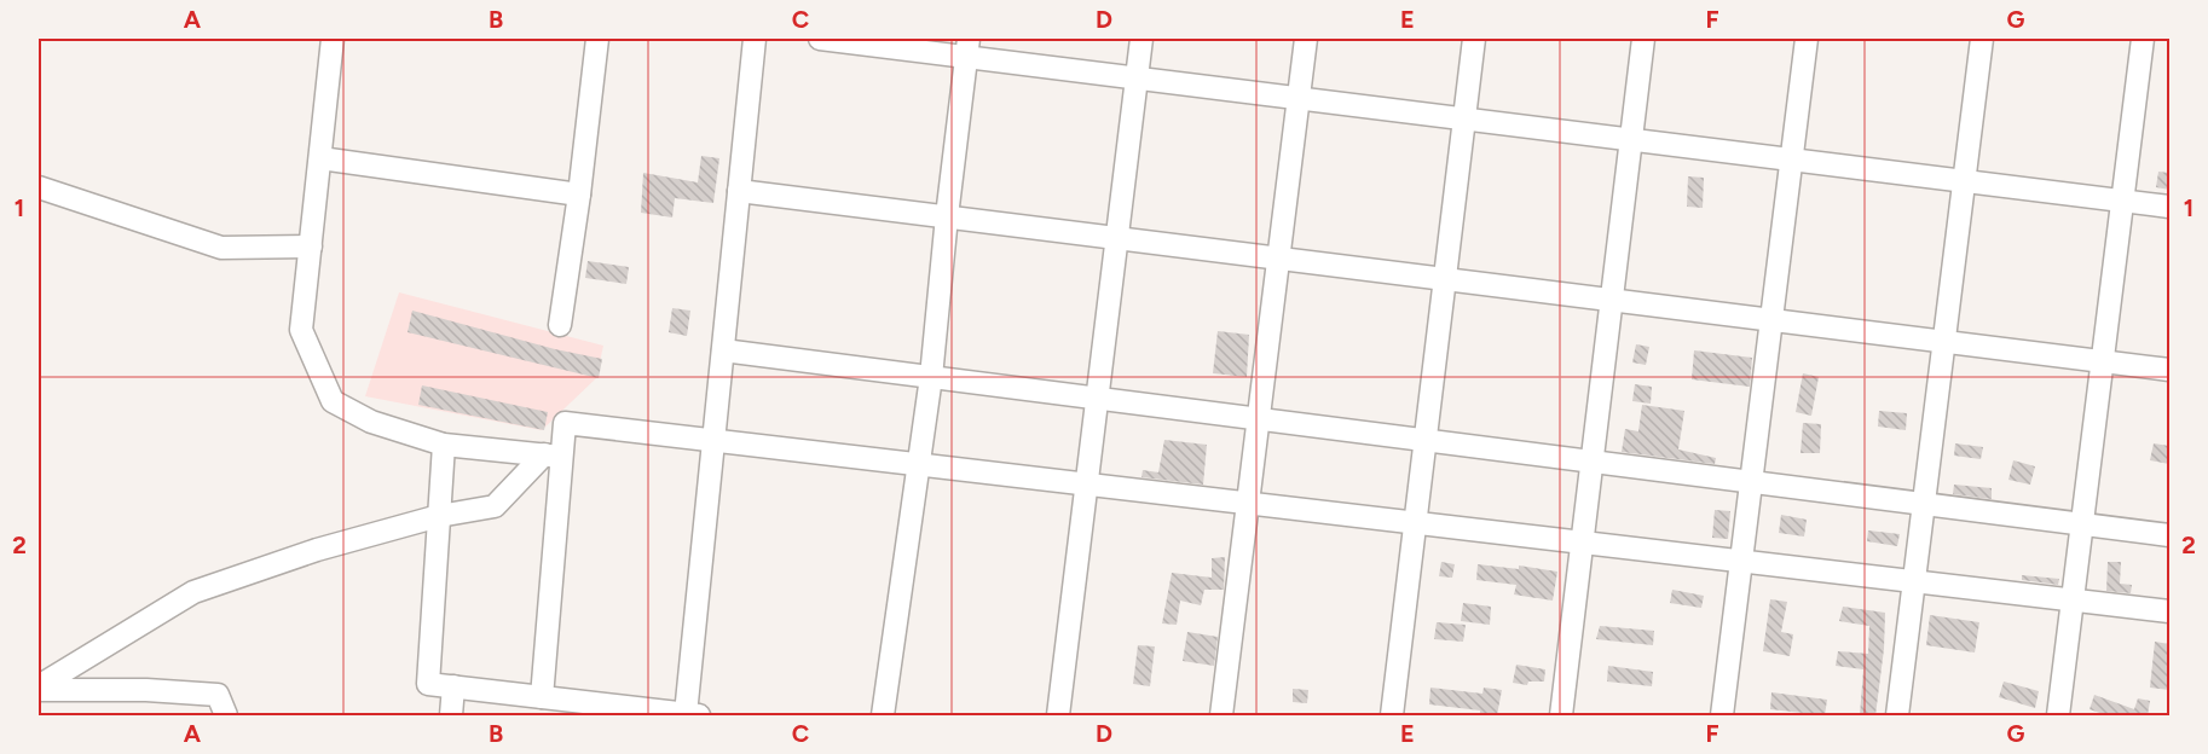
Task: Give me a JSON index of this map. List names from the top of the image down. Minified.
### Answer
{"grid":{"columns":["A","B","C","D","E","F","G"],"rows":["1","2"]}}
